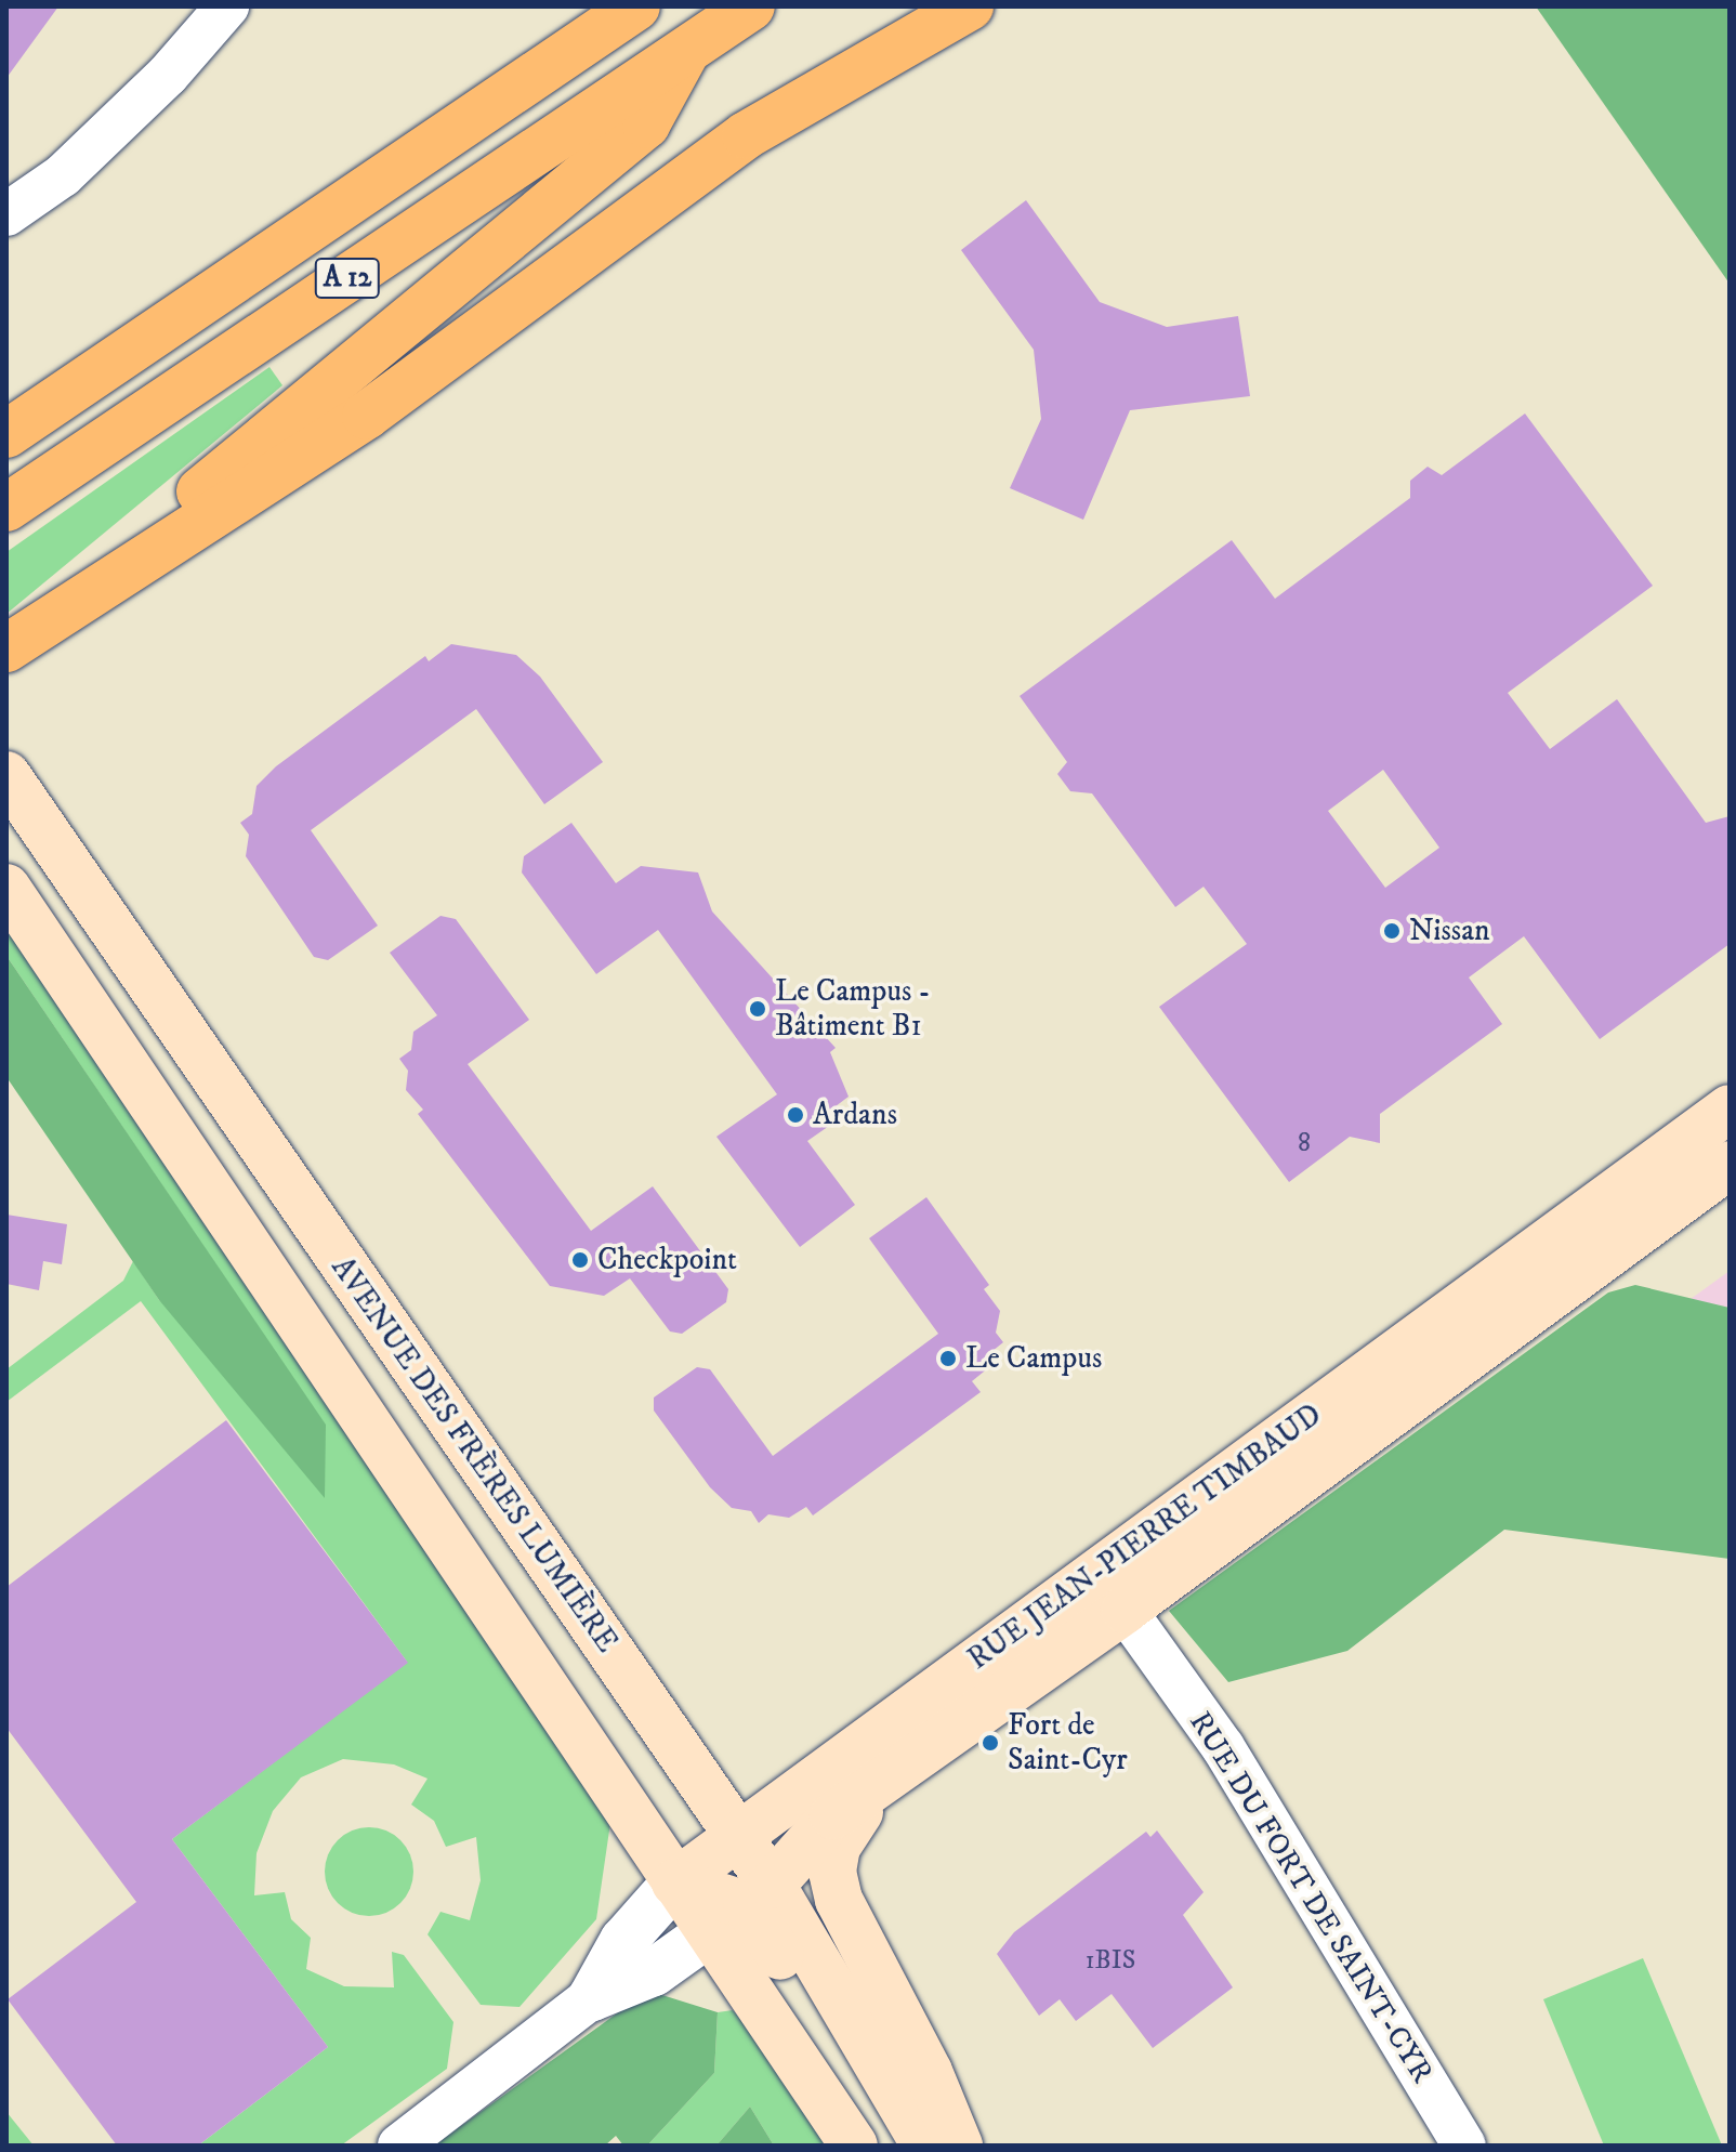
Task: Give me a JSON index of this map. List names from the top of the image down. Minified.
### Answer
{"streets":{"highway":["A 12"],"main road":["AVENUE DES FRÈRES LUMIÈRE","RUE JEAN-PIERRE TIMBAUD"],"street":["RUE DU FORT DE SAINT-CYR"]},"crossings":[["AVENUE DES FRÈRES LUMIÈRE","RUE JEAN-PIERRE TIMBAUD"],["RUE JEAN-PIERRE TIMBAUD","RUE DU FORT DE SAINT-CYR"]],"places":["Nissan","Le Campus - Bâtiment B1","Ardans","Checkpoint","Le Campus","Fort de Saint-Cyr"],"house_numbers":["8","1BIS"]}
